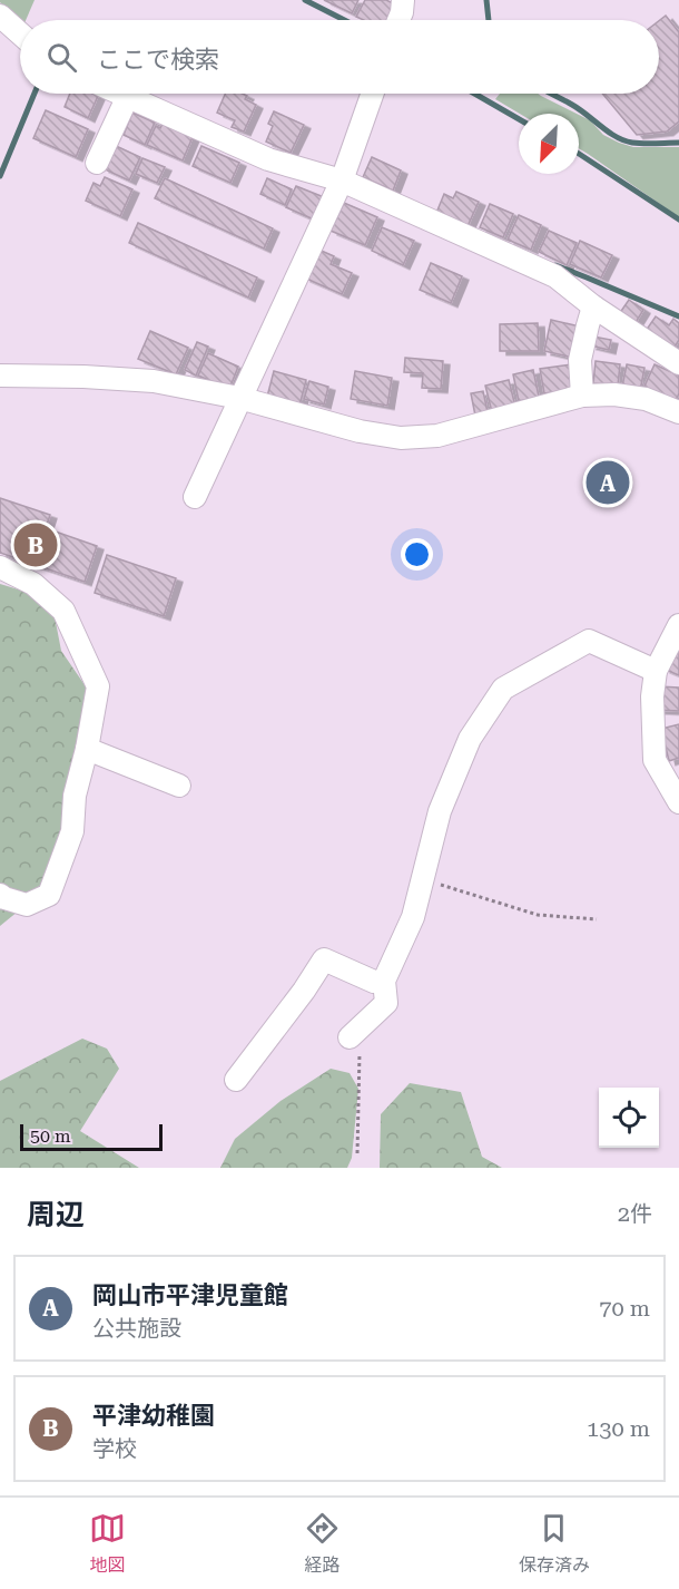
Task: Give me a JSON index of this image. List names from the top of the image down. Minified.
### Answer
{"scale_bar":"50 m","north":"bottom left","page":{"search":"ここで検索","pins":["A","B"],"scale":"50 m","heading":["周辺","2件"],"list":[{"mark":"A","name":"岡山市平津児童館","note":"公共施設","value":"70 m"},{"mark":"B","name":"平津幼稚園","note":"学校","value":"130 m"}],"nav":["地図","経路","保存済み"]}}
